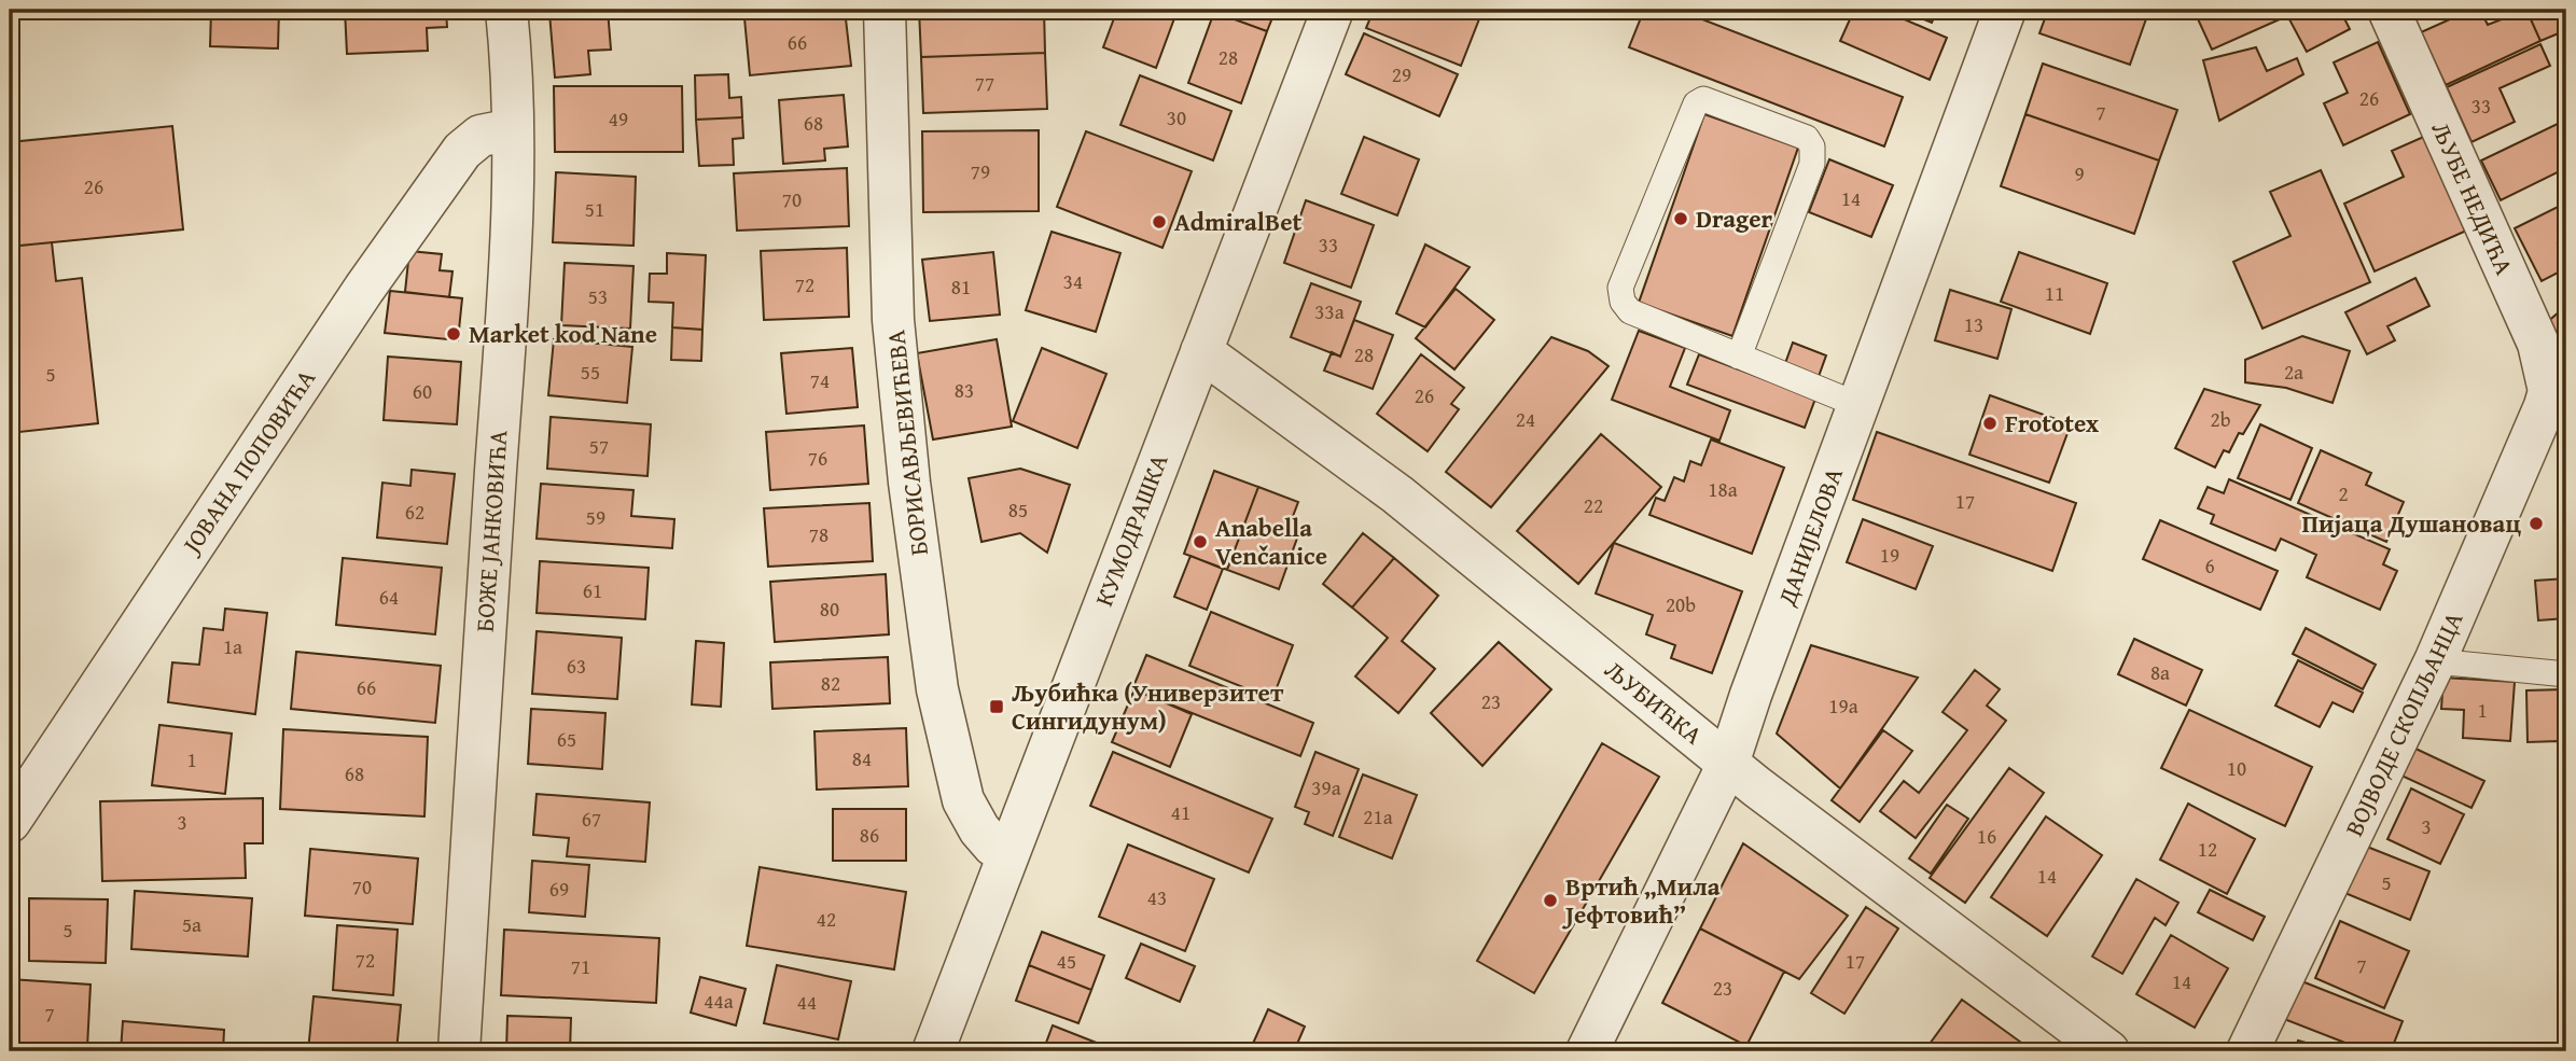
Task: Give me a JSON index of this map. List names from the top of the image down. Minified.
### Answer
{"streets":{"street":["ЉУБЕ НЕДИЋА","БОРИСАВЉЕВИЋЕВА","ЈОВАНА ПОПОВИЋА","КУМОДРАШКА","БОЖЕ ЈАНКОВИЋА","ДАНИЈЕЛОВА","ЉУБИЋКА","ВОЈВОДЕ СКОПЉАНЦА"]},"crossings":[["ЉУБЕ НЕДИЋА","ВОЈВОДЕ СКОПЉАНЦА"],["БОРИСАВЉЕВИЋЕВА","КУМОДРАШКА"],["ЈОВАНА ПОПОВИЋА","БОЖЕ ЈАНКОВИЋА"],["КУМОДРАШКА","ЉУБИЋКА"],["ДАНИЈЕЛОВА","ЉУБИЋКА"]],"places":{"other":["Drager","AdmiralBet","Market kod Nane","Frototex","Пијаца Душановац","Anabella Venčanice","Вртић „Мила Јефтовић”"],"transit":["Љубићка (Универзитет Сингидунум)"]},"house_numbers":["66","28","29","77","26","33","7","30","49","68","79","9","26","14","70","51","33","34","72","81","11","53","33a","13","28","55","2a","5","74","83","60","26","24","2b","57","76","18a","2","17","22","85","62","59","78","19","6","61","64","20b","80","1a","63","8a","82","66","23","19a","1","65","84","1","10","68","39a","41","21a","67","3","3","86","16","12","14","5","70","69","43","42","5a","5","72","45","17","7","71","14","23","44a","44","7"]}
